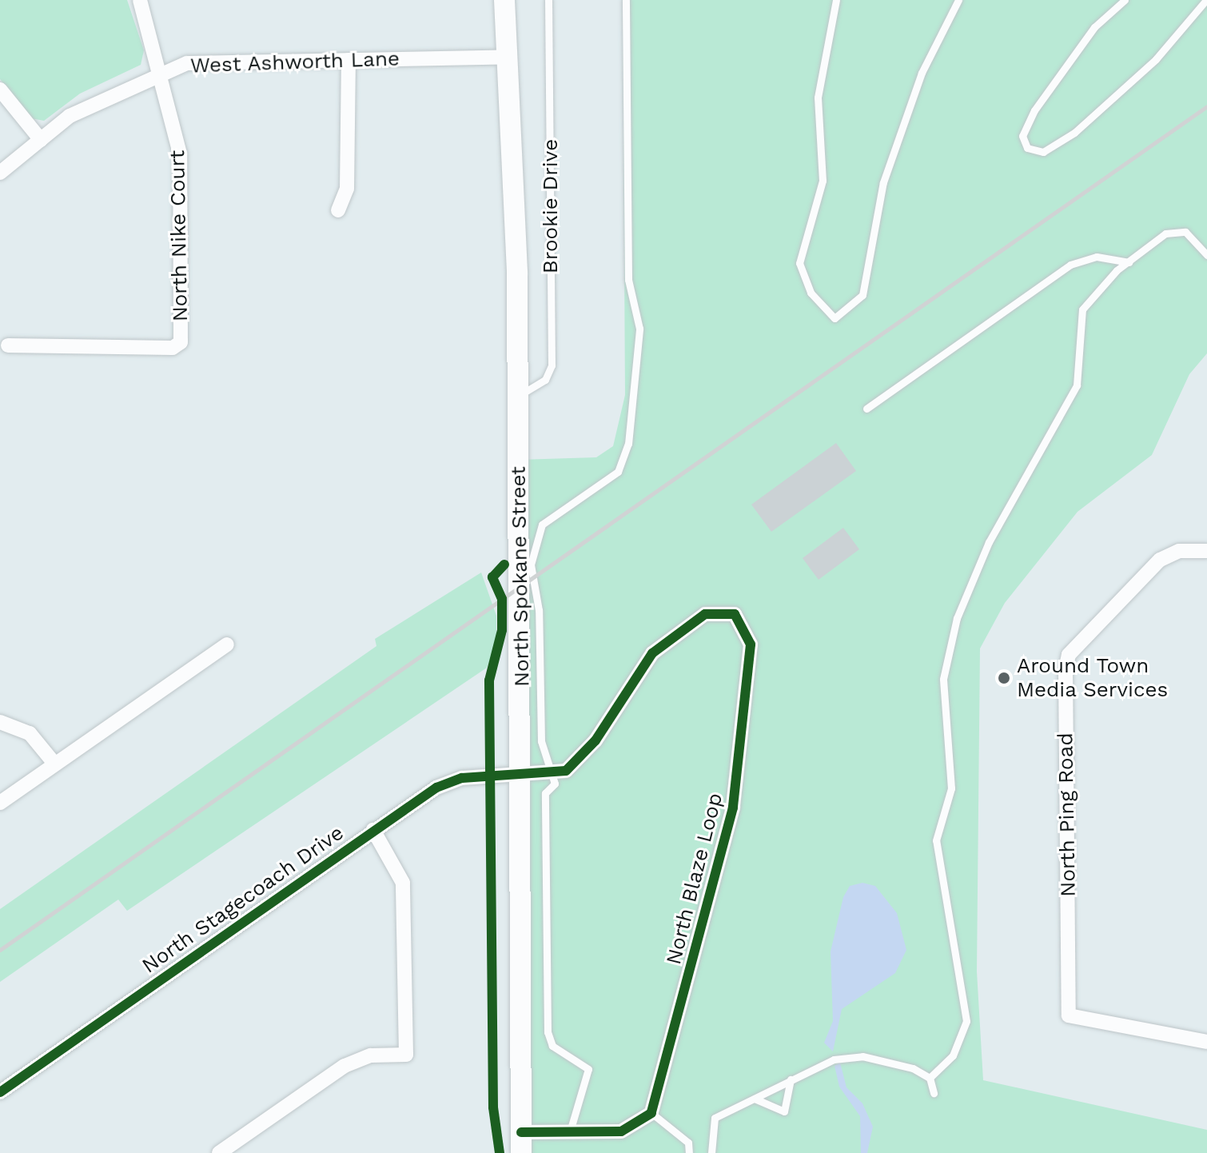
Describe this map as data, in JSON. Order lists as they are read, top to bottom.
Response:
{
  "streets": {
    "street": [
      "West Ashworth Lane",
      "North Nike Court",
      "North Spokane Street",
      "North Ping Road",
      "North Blaze Loop",
      "North Stagecoach Drive"
    ],
    "lane": ["Brookie Drive"]
  },
  "crossings": [
    ["West Ashworth Lane", "North Nike Court"],
    ["West Ashworth Lane", "North Spokane Street"],
    ["Brookie Drive", "North Spokane Street"],
    ["North Spokane Street", "North Stagecoach Drive"]
  ],
  "places": ["Around Town Media Services"]
}
